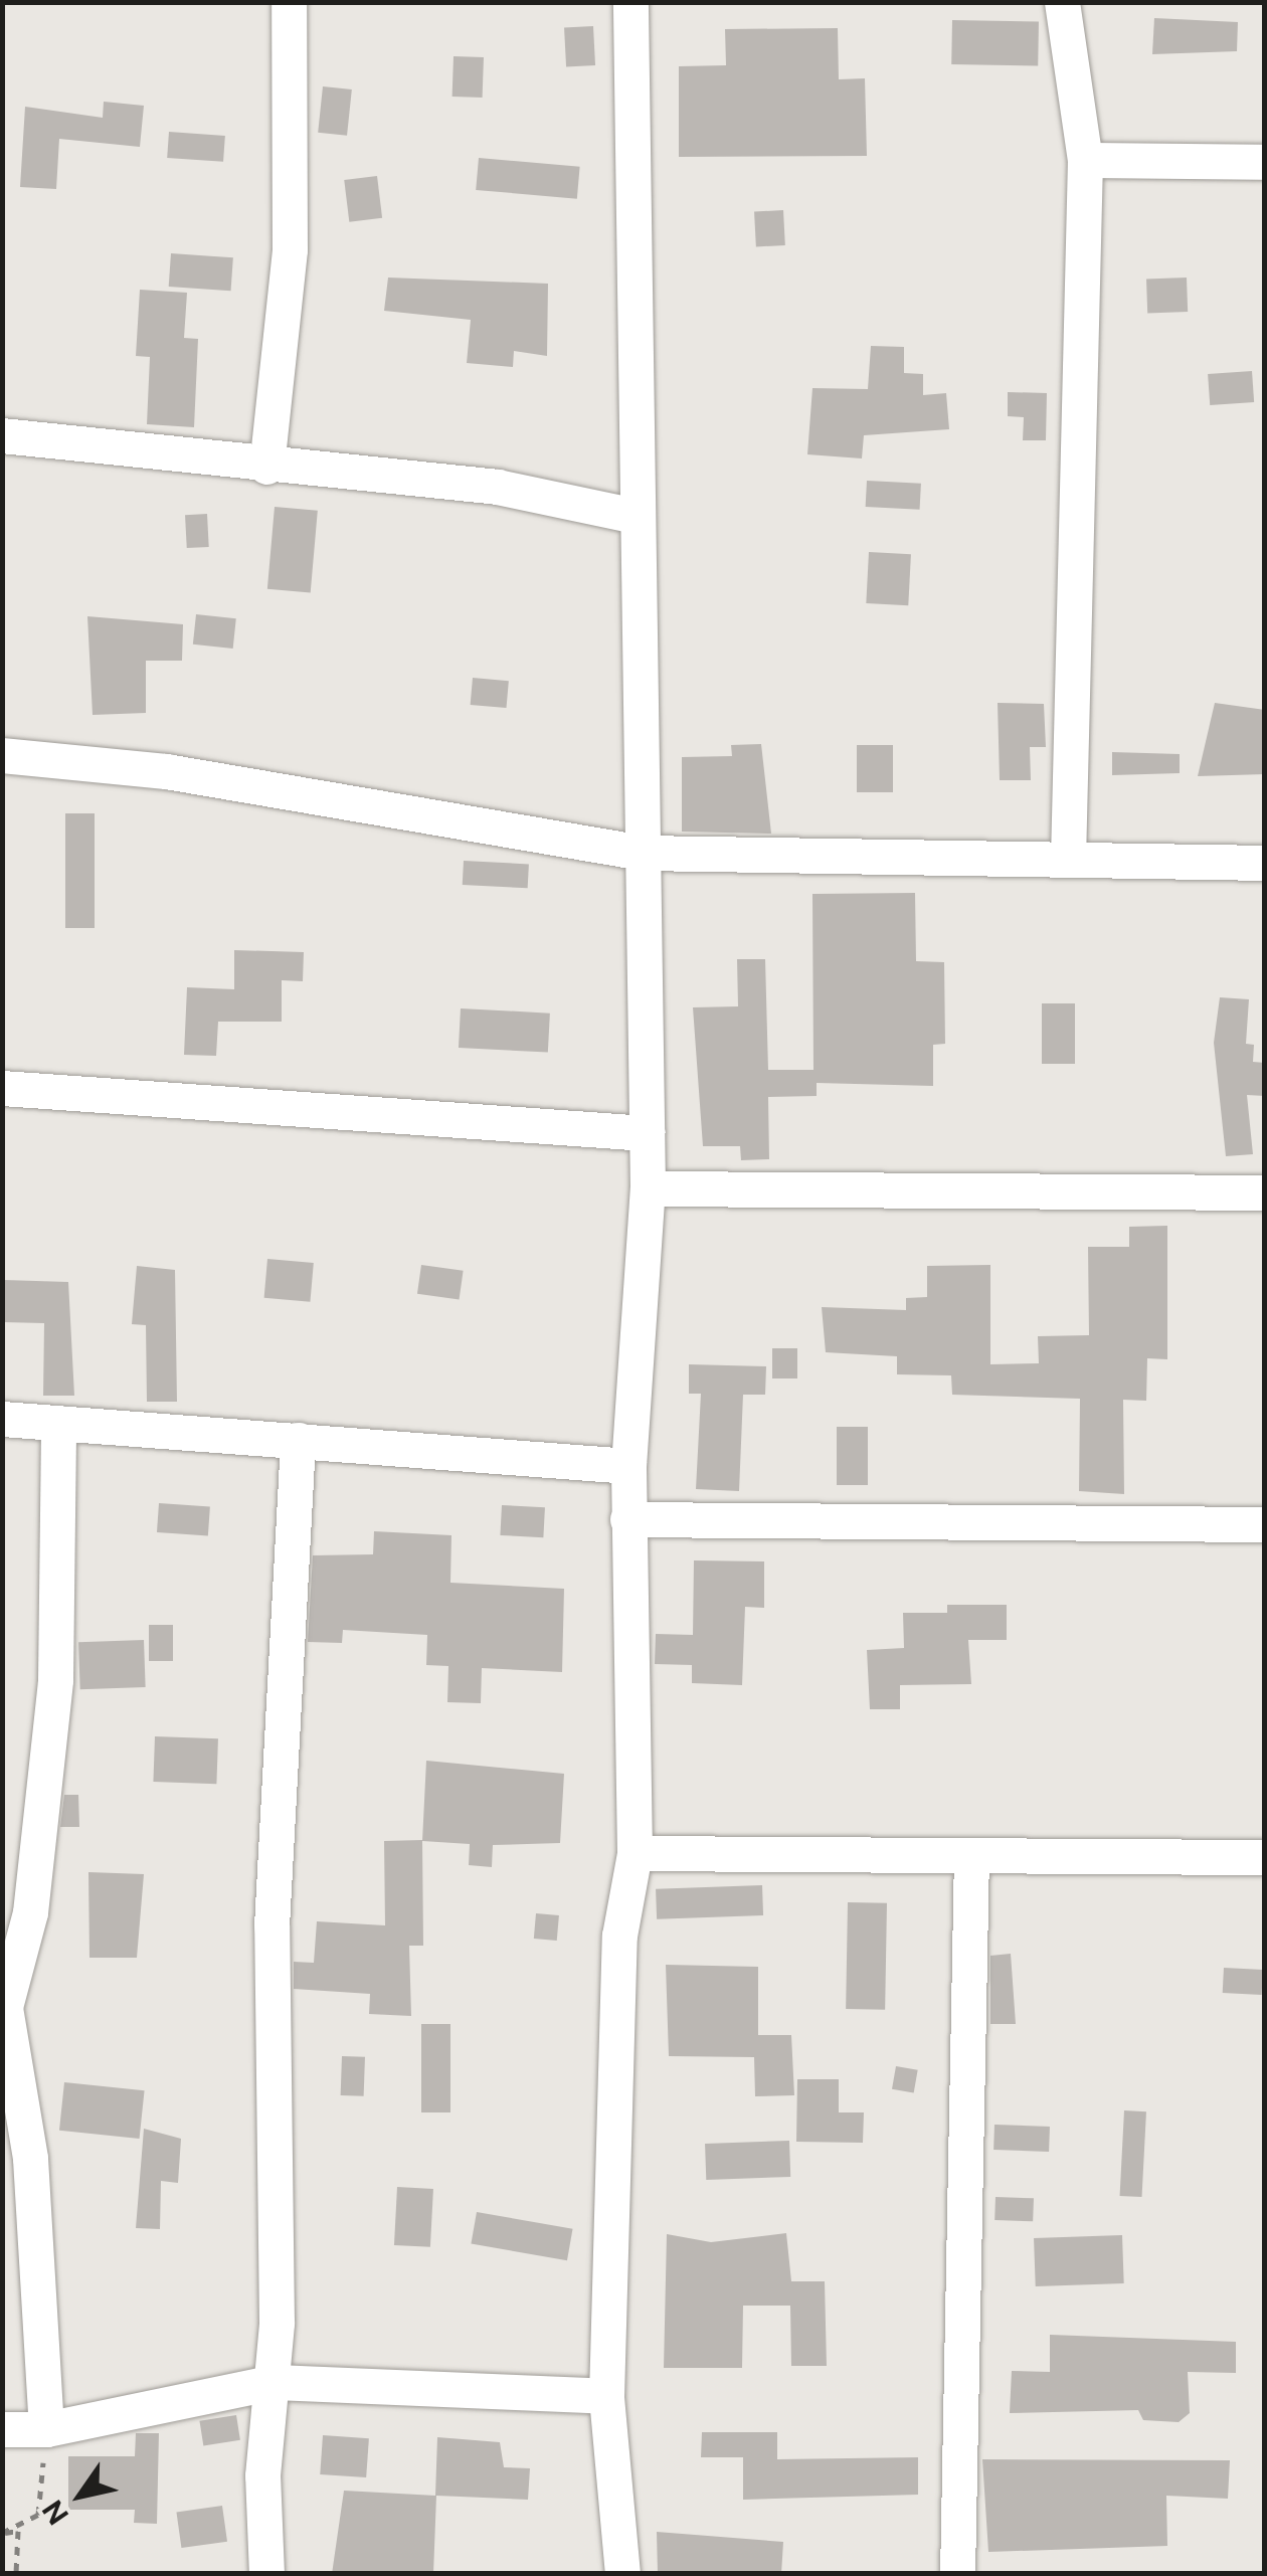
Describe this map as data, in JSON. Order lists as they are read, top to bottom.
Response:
{
  "north": "bottom left"
}
